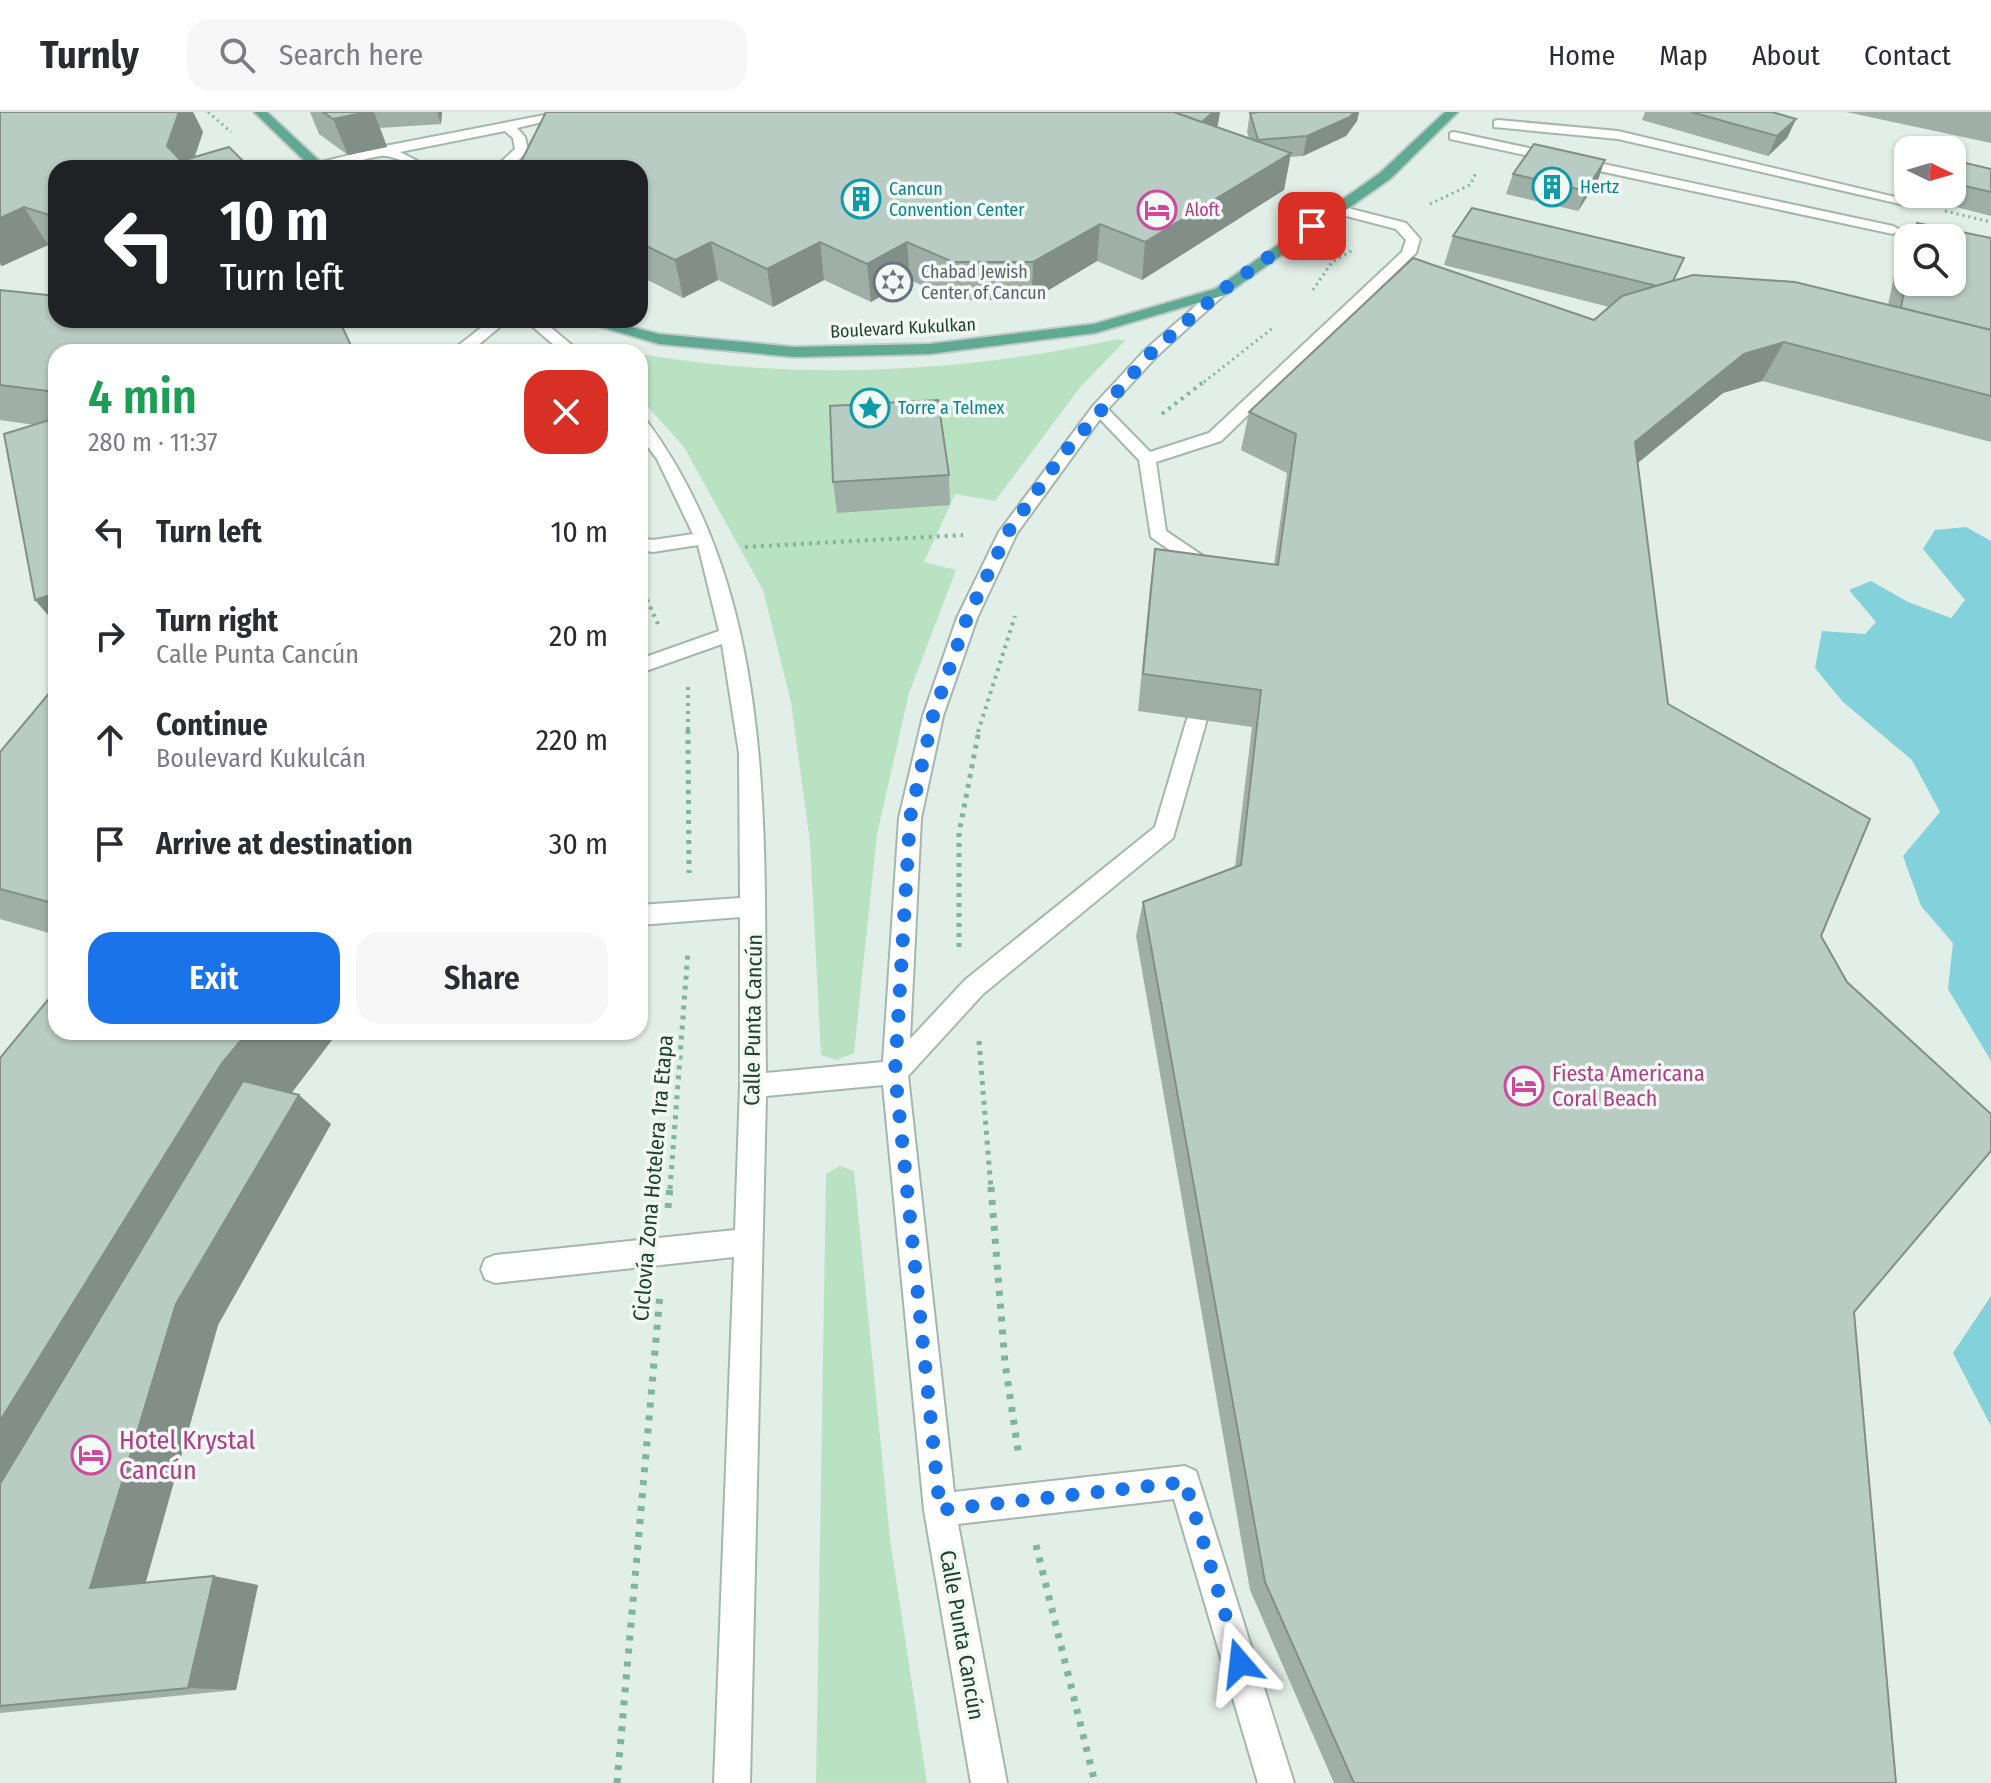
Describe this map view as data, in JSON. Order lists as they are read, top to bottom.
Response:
{
  "streets": {
    "main road": ["Boulevard Kukulkan"],
    "street": ["Calle Punta Cancún"],
    "path": ["Ciclovía Zona Hotelera 1ra Etapa"]
  },
  "crossings": [
    ["Boulevard Kukulkan", "Calle Punta Cancún"]
  ],
  "places": {
    "building": ["Hertz", "Cancun Convention Center"],
    "hotel": ["Aloft", "Fiesta Americana Coral Beach", "Hotel Krystal Cancún"],
    "synagogue": ["Chabad Jewish Center of Cancun"],
    "place": ["Torre a Telmex"]
  },
  "north": "right",
  "page": {
    "header": "Turnly",
    "search": "Search here",
    "nav": [
      "Home",
      "Map",
      "About",
      "Contact"
    ],
    "turn": ["10 m", "Turn left"],
    "heading": ["4 min", "280 m · 11:37"],
    "list": [
      {
        "name": "Turn left",
        "value": "10 m"
      },
      {
        "name": "Turn right",
        "note": "Calle Punta Cancún",
        "value": "20 m"
      },
      {
        "name": "Continue",
        "note": "Boulevard Kukulcán",
        "value": "220 m"
      },
      {
        "name": "Arrive at destination",
        "value": "30 m"
      }
    ],
    "buttons": ["Exit", "Share"]
  }
}
